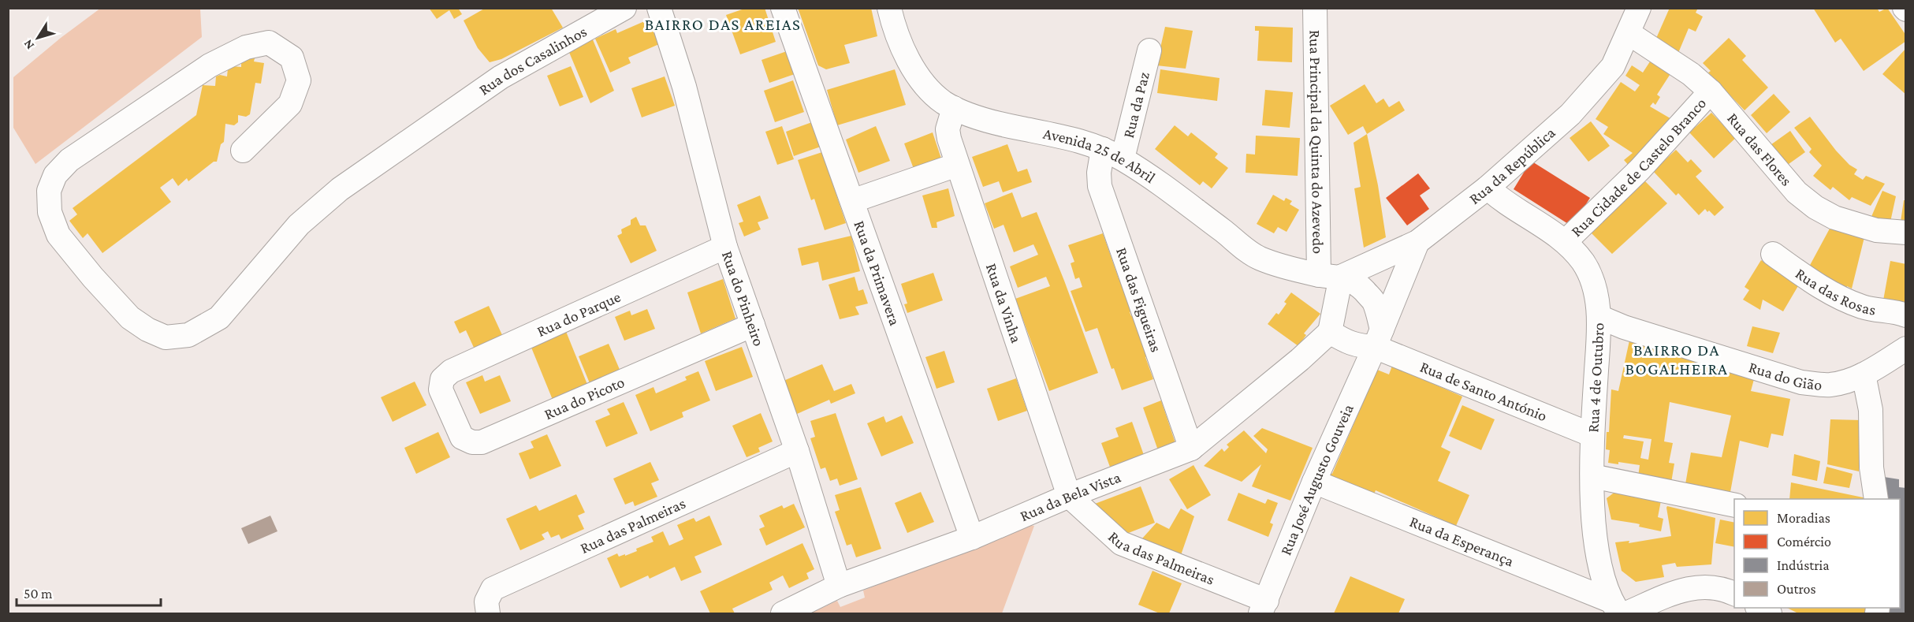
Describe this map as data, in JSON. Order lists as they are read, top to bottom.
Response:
{
  "streets": {
    "street": [
      "Rua dos Casalinhos",
      "Rua da Paz",
      "Rua Principal da Quinta do Azevedo",
      "Rua das Flores",
      "Avenida 25 de Abril",
      "Rua da República",
      "Rua Cidade de Castelo Branco",
      "Rua da Primavera",
      "Rua das Rosas",
      "Rua do Pinheiro",
      "Rua das Figueiras",
      "Rua da Vinha",
      "Rua do Parque",
      "Rua do Gião",
      "Rua 4 de Outubro",
      "Rua de Santo António",
      "Rua do Picoto",
      "Rua José Augusto Gouveia",
      "Rua da Bela Vista",
      "Rua das Palmeiras",
      "Rua da Esperança"
    ]
  },
  "crossings": [
    ["Rua da Paz", "Avenida 25 de Abril"],
    ["Rua da Paz", "Rua das Figueiras"],
    ["Rua Principal da Quinta do Azevedo", "Avenida 25 de Abril"],
    ["Rua Principal da Quinta do Azevedo", "Rua da República"],
    ["Rua Principal da Quinta do Azevedo", "Rua de Santo António"],
    ["Rua Principal da Quinta do Azevedo", "Rua da Bela Vista"],
    ["Rua das Flores", "Rua da República"],
    ["Rua das Flores", "Rua Cidade de Castelo Branco"],
    ["Avenida 25 de Abril", "Rua da República"],
    ["Avenida 25 de Abril", "Rua das Figueiras"],
    ["Avenida 25 de Abril", "Rua da Vinha"],
    ["Avenida 25 de Abril", "Rua de Santo António"],
    ["Avenida 25 de Abril", "Rua José Augusto Gouveia"],
    ["Rua da República", "Rua 4 de Outubro"],
    ["Rua da República", "Rua José Augusto Gouveia"],
    ["Rua Cidade de Castelo Branco", "Rua 4 de Outubro"],
    ["Rua da Primavera", "Rua da Bela Vista"],
    ["Rua do Pinheiro", "Rua do Parque"],
    ["Rua do Pinheiro", "Rua do Picoto"],
    ["Rua do Pinheiro", "Rua da Bela Vista"],
    ["Rua do Pinheiro", "Rua das Palmeiras"],
    ["Rua das Figueiras", "Rua da Bela Vista"],
    ["Rua da Vinha", "Rua da Bela Vista"],
    ["Rua da Vinha", "Rua das Palmeiras"],
    ["Rua do Parque", "Rua do Picoto"],
    ["Rua do Gião", "Rua 4 de Outubro"],
    ["Rua 4 de Outubro", "Rua de Santo António"],
    ["Rua 4 de Outubro", "Rua da Esperança"],
    ["Rua de Santo António", "Rua José Augusto Gouveia"],
    ["Rua de Santo António", "Rua da Bela Vista"],
    ["Rua José Augusto Gouveia", "Rua das Palmeiras"],
    ["Rua José Augusto Gouveia", "Rua da Esperança"],
    ["Rua da Bela Vista", "Rua das Palmeiras"]
  ],
  "districts": ["BAIRRO DAS AREIAS", "BAIRRO DA BOGALHEIRA"],
  "legend": [
    "Moradias",
    "Comércio",
    "Indústria",
    "Outros"
  ],
  "scale_bar": "50 m",
  "north": "bottom left"
}
